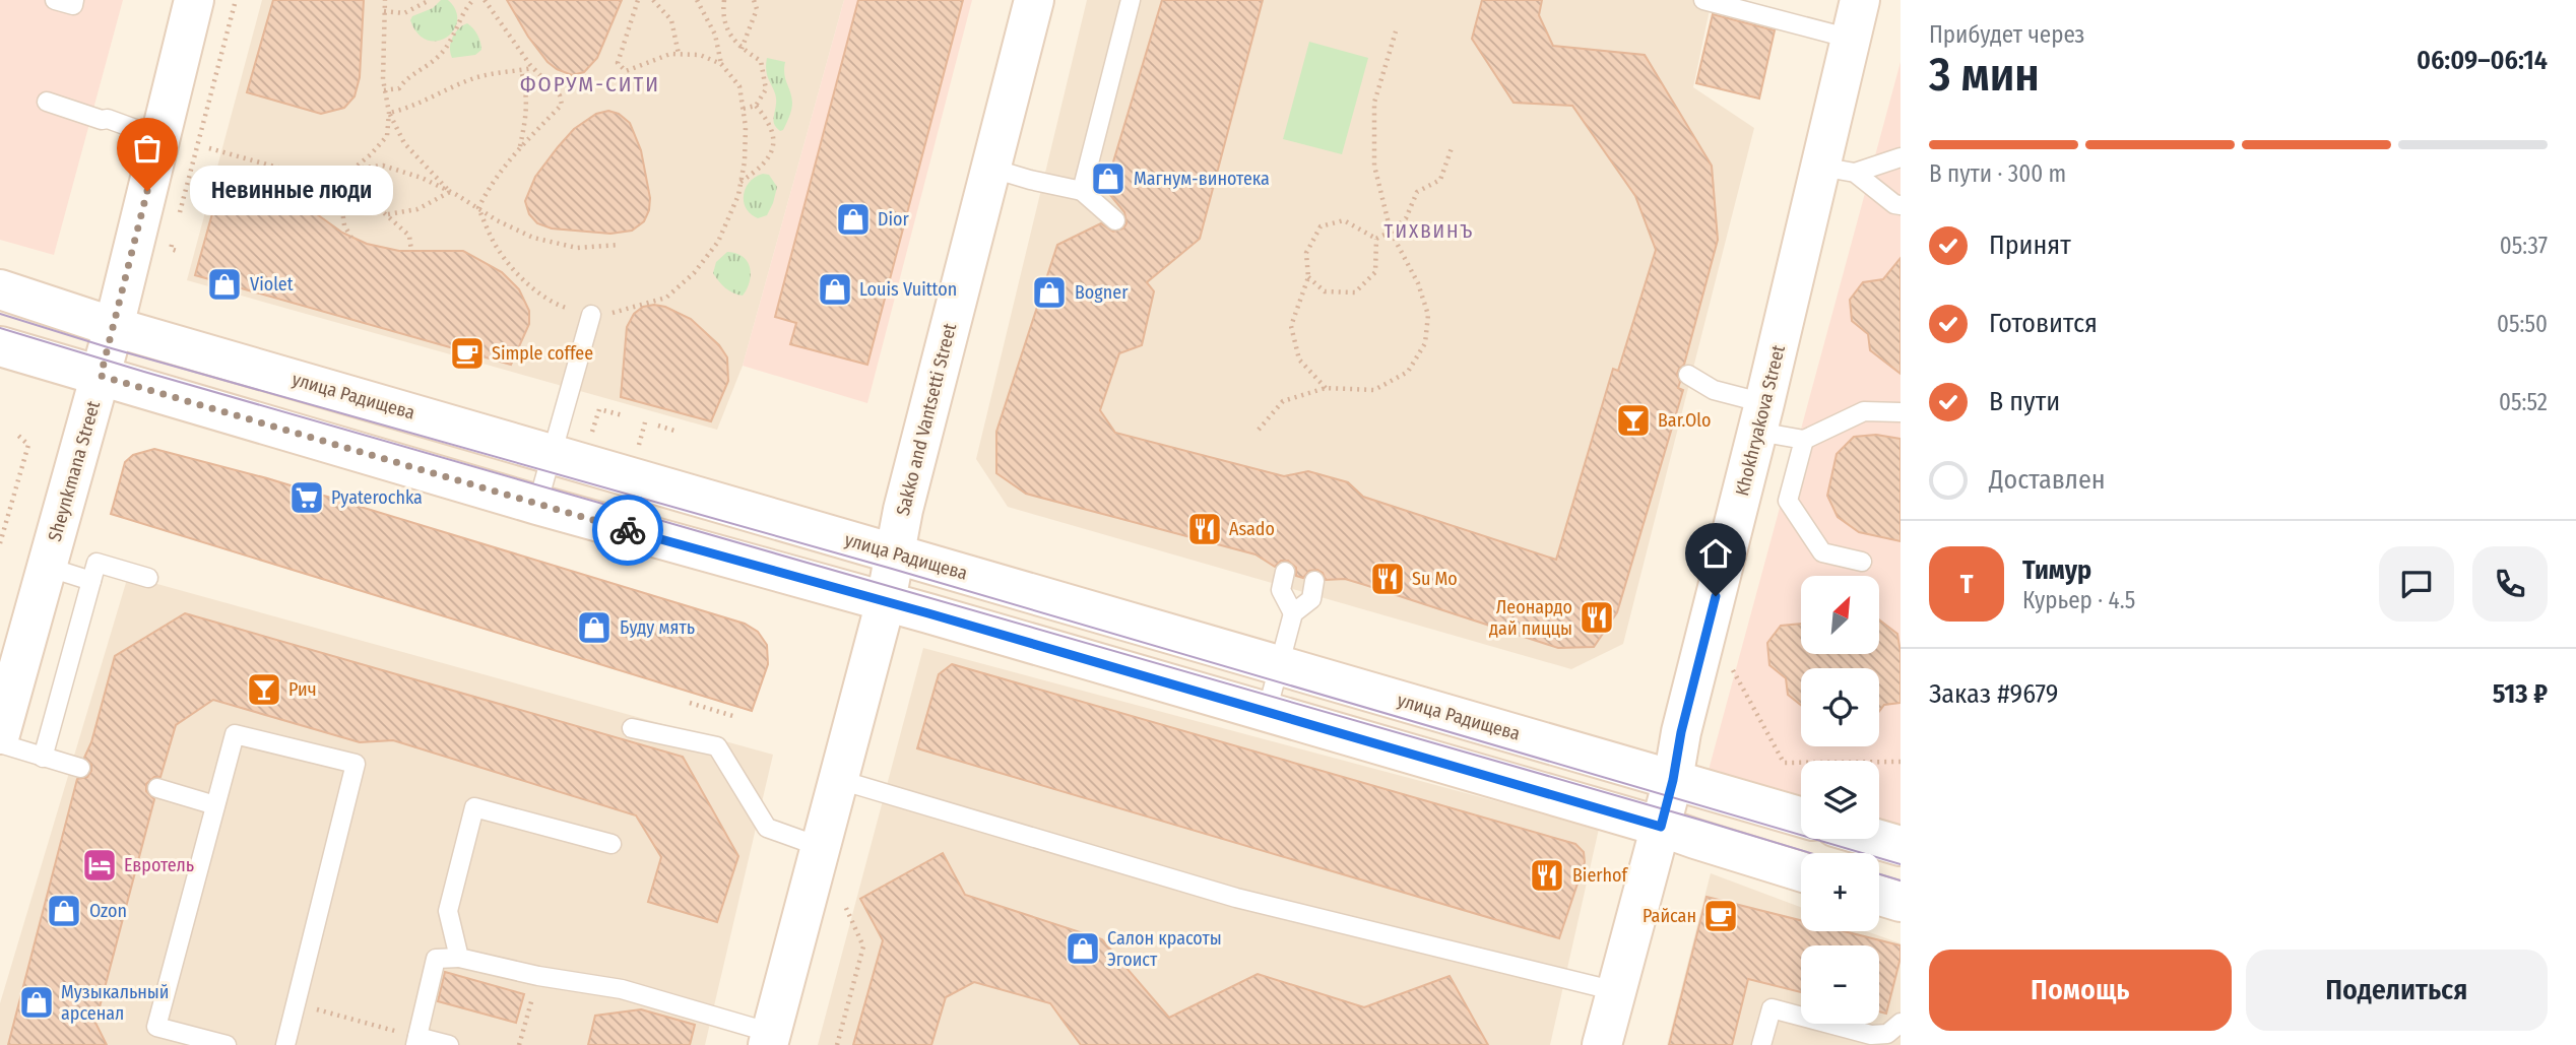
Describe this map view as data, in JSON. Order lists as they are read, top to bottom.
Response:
{
  "streets": {
    "street": [
      "улица Радищева",
      "Sakko and Vantsetti Street",
      "Khokhryakova Street",
      "Sheynkmana Street"
    ]
  },
  "crossings": [
    ["улица Радищева", "Sakko and Vantsetti Street"],
    ["улица Радищева", "Khokhryakova Street"],
    ["улица Радищева", "Sheynkmana Street"]
  ],
  "districts": ["ФОРУМ-СИТИ", "ТИХВИНЪ"],
  "places": {
    "shop": [
      "Магнум-винотека",
      "Dior",
      "Violet",
      "Louis Vuitton",
      "Bogner",
      "Буду мять",
      "Ozon",
      "Салон красоты Эгоист",
      "Музыкальный арсенал"
    ],
    "other": ["Невинные люди"],
    "cafe": ["Simple coffee", "Райсан"],
    "bar": ["Bar.Olo", "Рич"],
    "supermarket": ["Pyaterochka"],
    "restaurant": [
      "Asado",
      "Su Mo",
      "Леонардо дай пиццы",
      "Bierhof"
    ],
    "hotel": ["Евротель"]
  },
  "north": "top right",
  "page": {
    "heading": ["3 мин", "Прибудет через", "06:09–06:14"],
    "panel": [
      "Тимур",
      "Курьер · 4.5",
      "Заказ #9679",
      "513 ₽"
    ],
    "bar": "В пути · 300 m",
    "bubble": "Невинные люди",
    "list": [
      ["Принят", "05:37"],
      ["Готовится", "05:50"],
      ["В пути", "05:52"],
      "Доставлен"
    ],
    "round": "Т",
    "map_buttons": ["+", "−"],
    "buttons": ["Помощь", "Поделиться"]
  }
}
